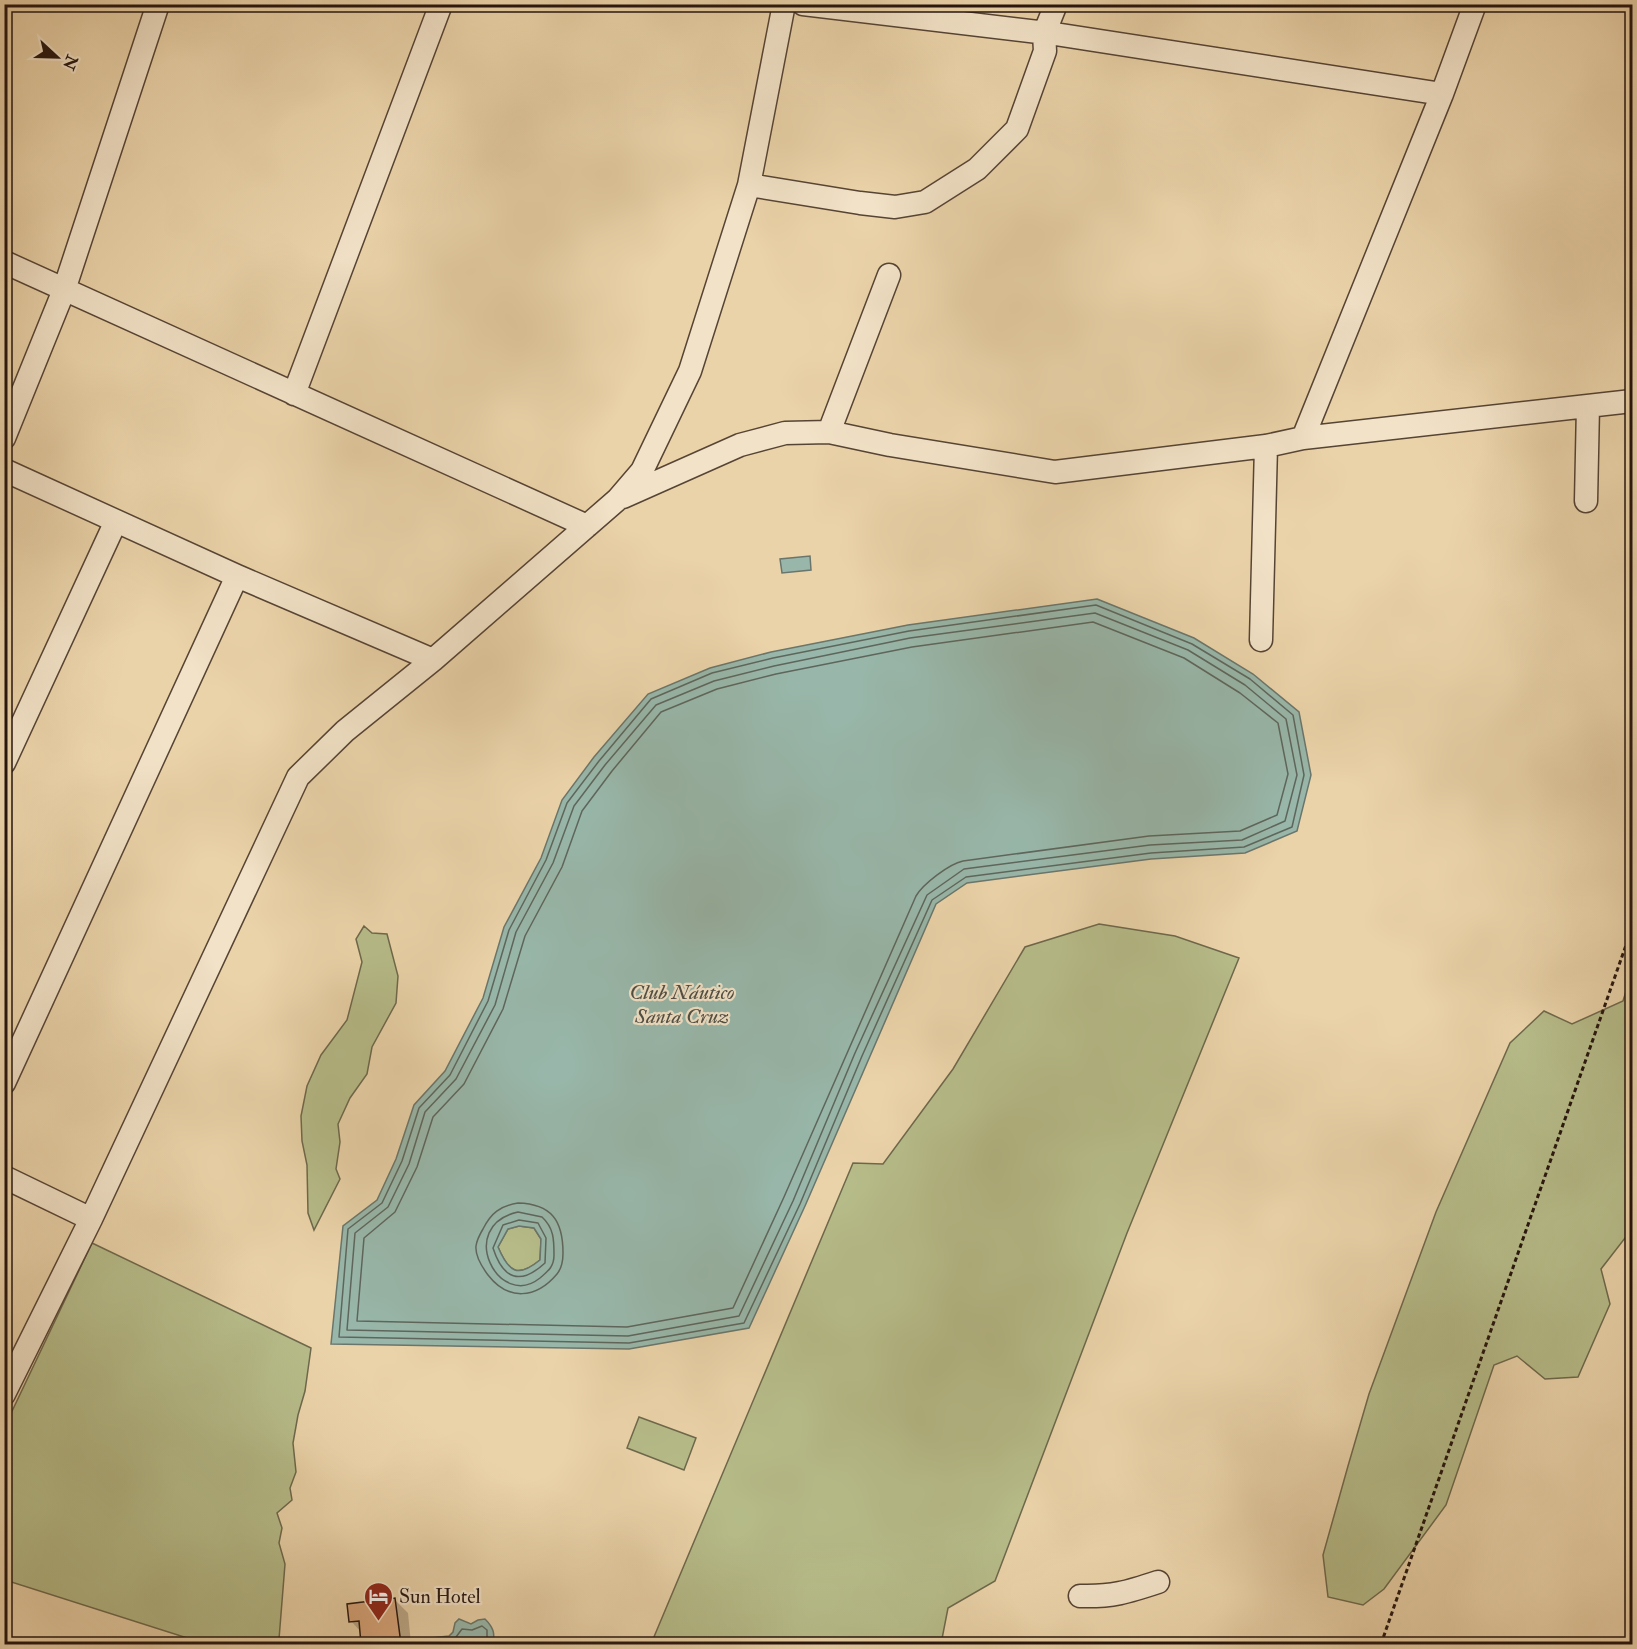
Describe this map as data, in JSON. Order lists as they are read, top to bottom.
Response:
{
  "water": ["Club Náutico Santa Cruz"],
  "places": {
    "hotel": ["Sun Hotel"]
  },
  "north": "right"
}
